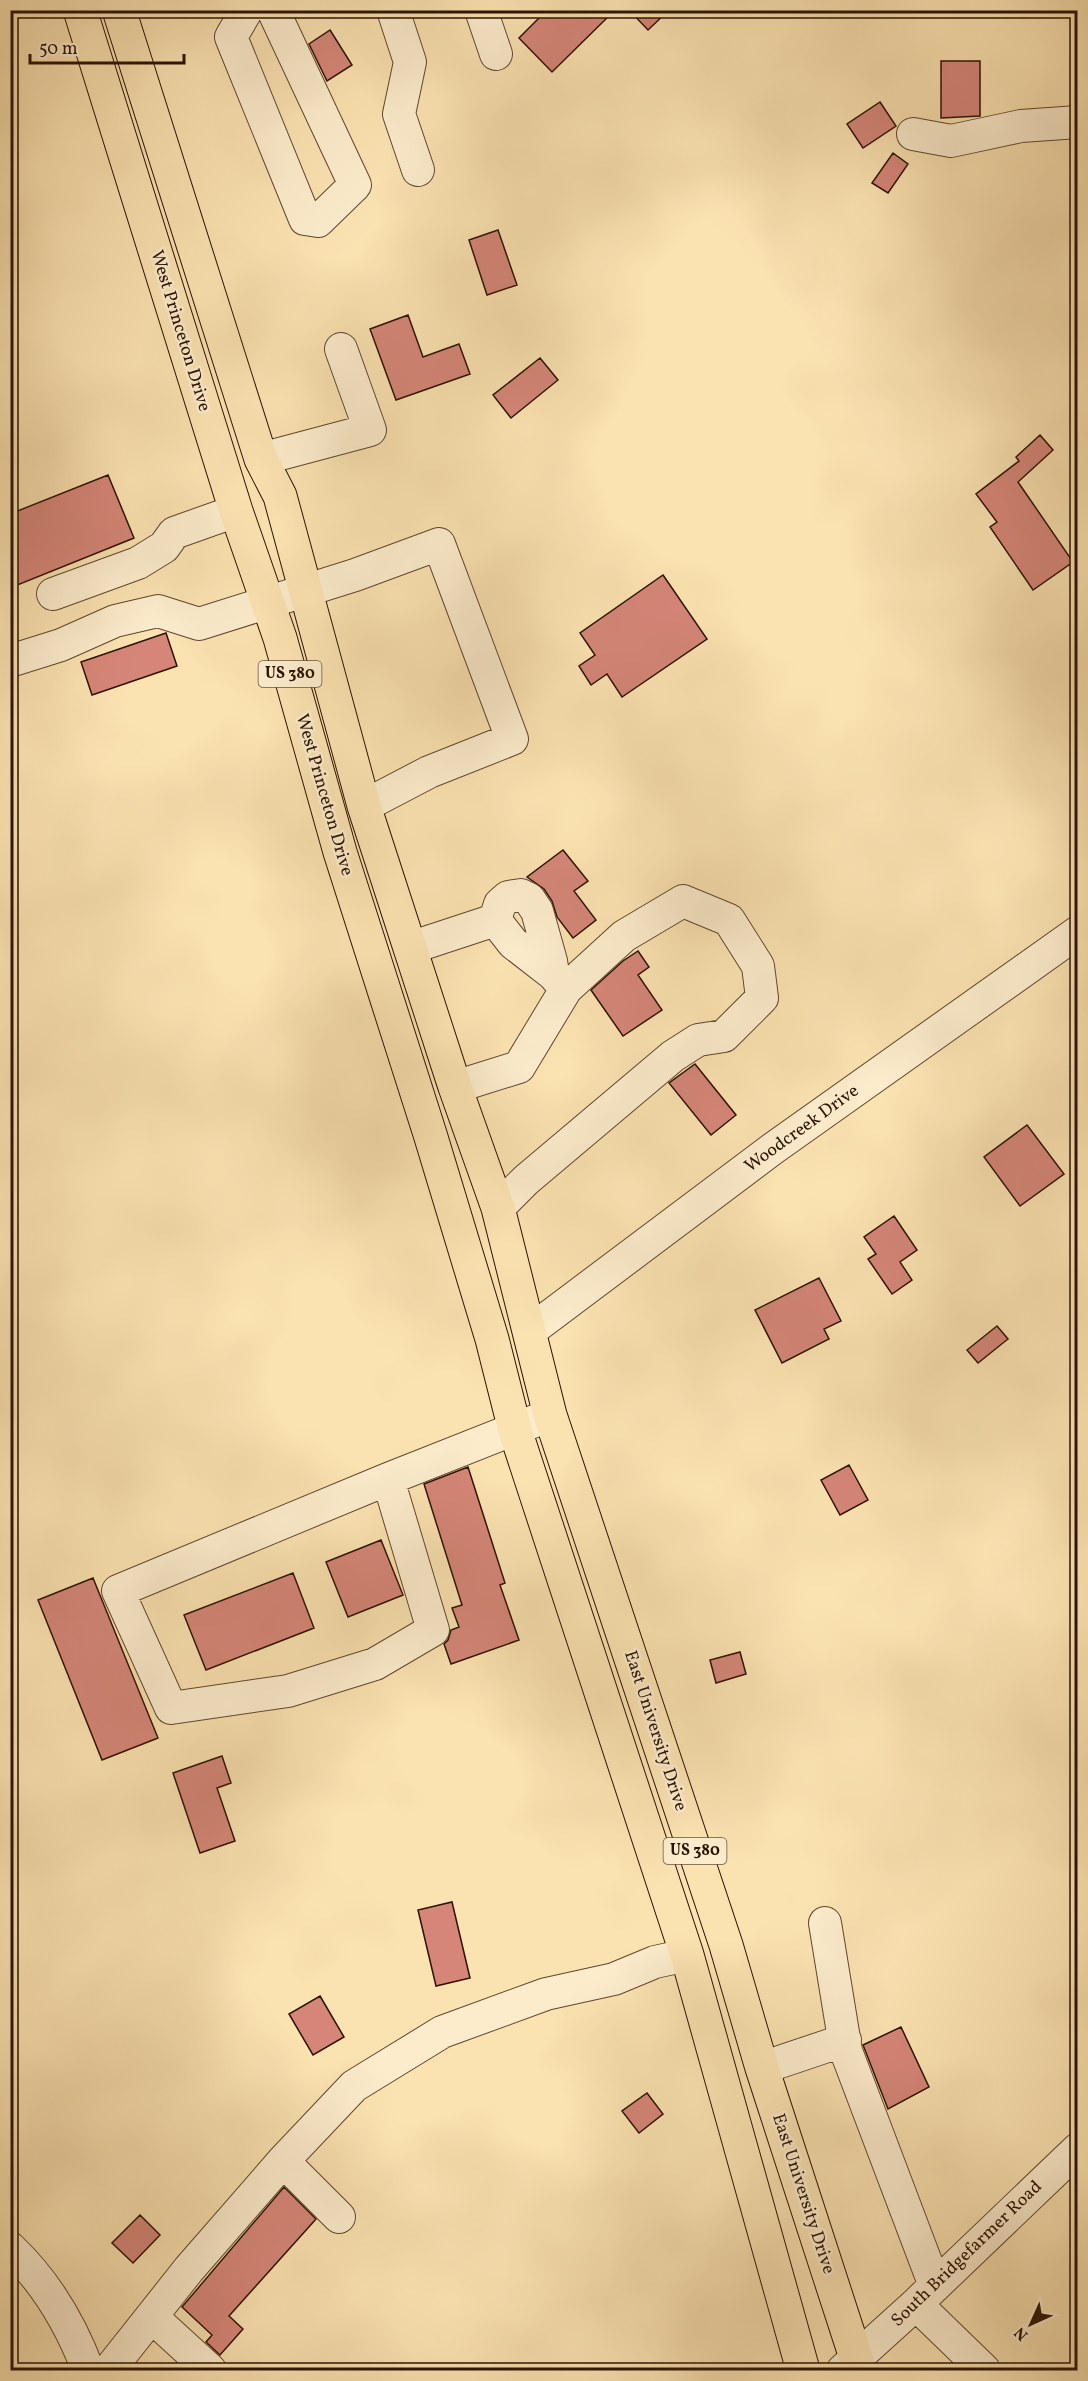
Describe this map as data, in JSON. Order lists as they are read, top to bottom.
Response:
{
  "streets": {
    "highway": ["West Princeton Drive", "US 380", "East University Drive"],
    "street": ["Woodcreek Drive", "South Bridgefarmer Road"]
  },
  "crossings": [
    ["West Princeton Drive", "US 380"],
    ["West Princeton Drive", "Woodcreek Drive"],
    ["West Princeton Drive", "East University Drive"],
    ["Woodcreek Drive", "East University Drive"],
    ["East University Drive", "South Bridgefarmer Road"]
  ],
  "scale_bar": "50 m",
  "north": "bottom left"
}
